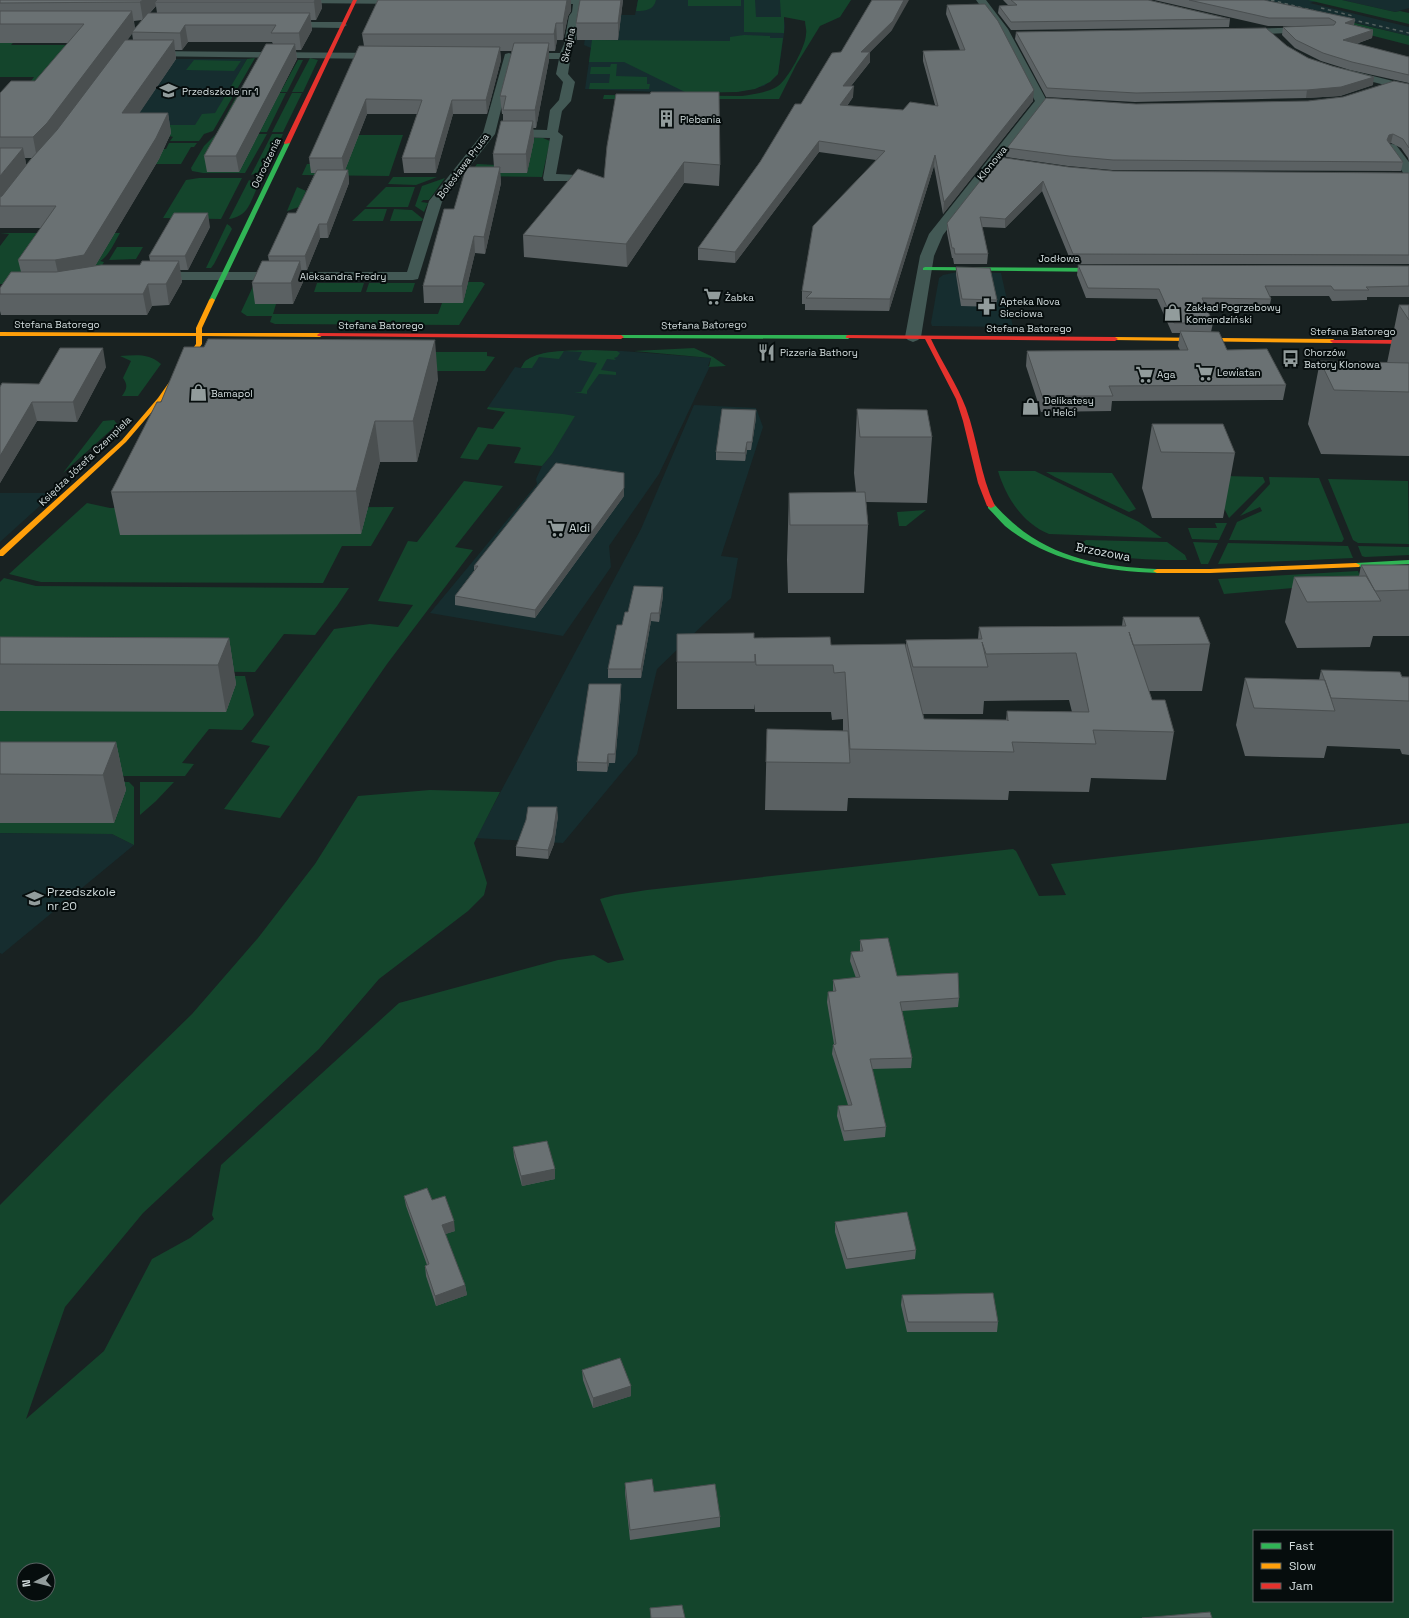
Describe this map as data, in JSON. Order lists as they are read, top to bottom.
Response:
{
  "streets": {
    "street": [
      "Skrajna",
      "Odrodzenia",
      "Klonowa",
      "Bolesława Prusa",
      "Jodłowa",
      "Aleksandra Fredry",
      "Stefana Batorego",
      "Księdza Józefa Czempiela",
      "Brzozowa"
    ]
  },
  "crossings": [
    ["Skrajna", "Bolesława Prusa"],
    ["Odrodzenia", "Aleksandra Fredry"],
    ["Odrodzenia", "Stefana Batorego"],
    ["Odrodzenia", "Księdza Józefa Czempiela"],
    ["Klonowa", "Jodłowa"],
    ["Klonowa", "Stefana Batorego"],
    ["Bolesława Prusa", "Aleksandra Fredry"],
    ["Stefana Batorego", "Księdza Józefa Czempiela"],
    ["Stefana Batorego", "Brzozowa"]
  ],
  "places": {
    "school or university": ["Przedszkole nr 1", "Przedszkole nr 20"],
    "building": ["Plebania"],
    "supermarket": [
      "Żabka",
      "Lewiatan",
      "Aga",
      "Aldi"
    ],
    "pharmacy": ["Apteka Nova Sieciowa"],
    "shop": ["Zakład Pogrzebowy Komendziński", "Bamapol", "Delikatesy u Helci"],
    "restaurant": ["Pizzeria Bathory"],
    "bus stop": ["Chorzów Batory Klonowa"]
  },
  "legend": ["Fast", "Slow", "Jam"],
  "north": "left"
}
